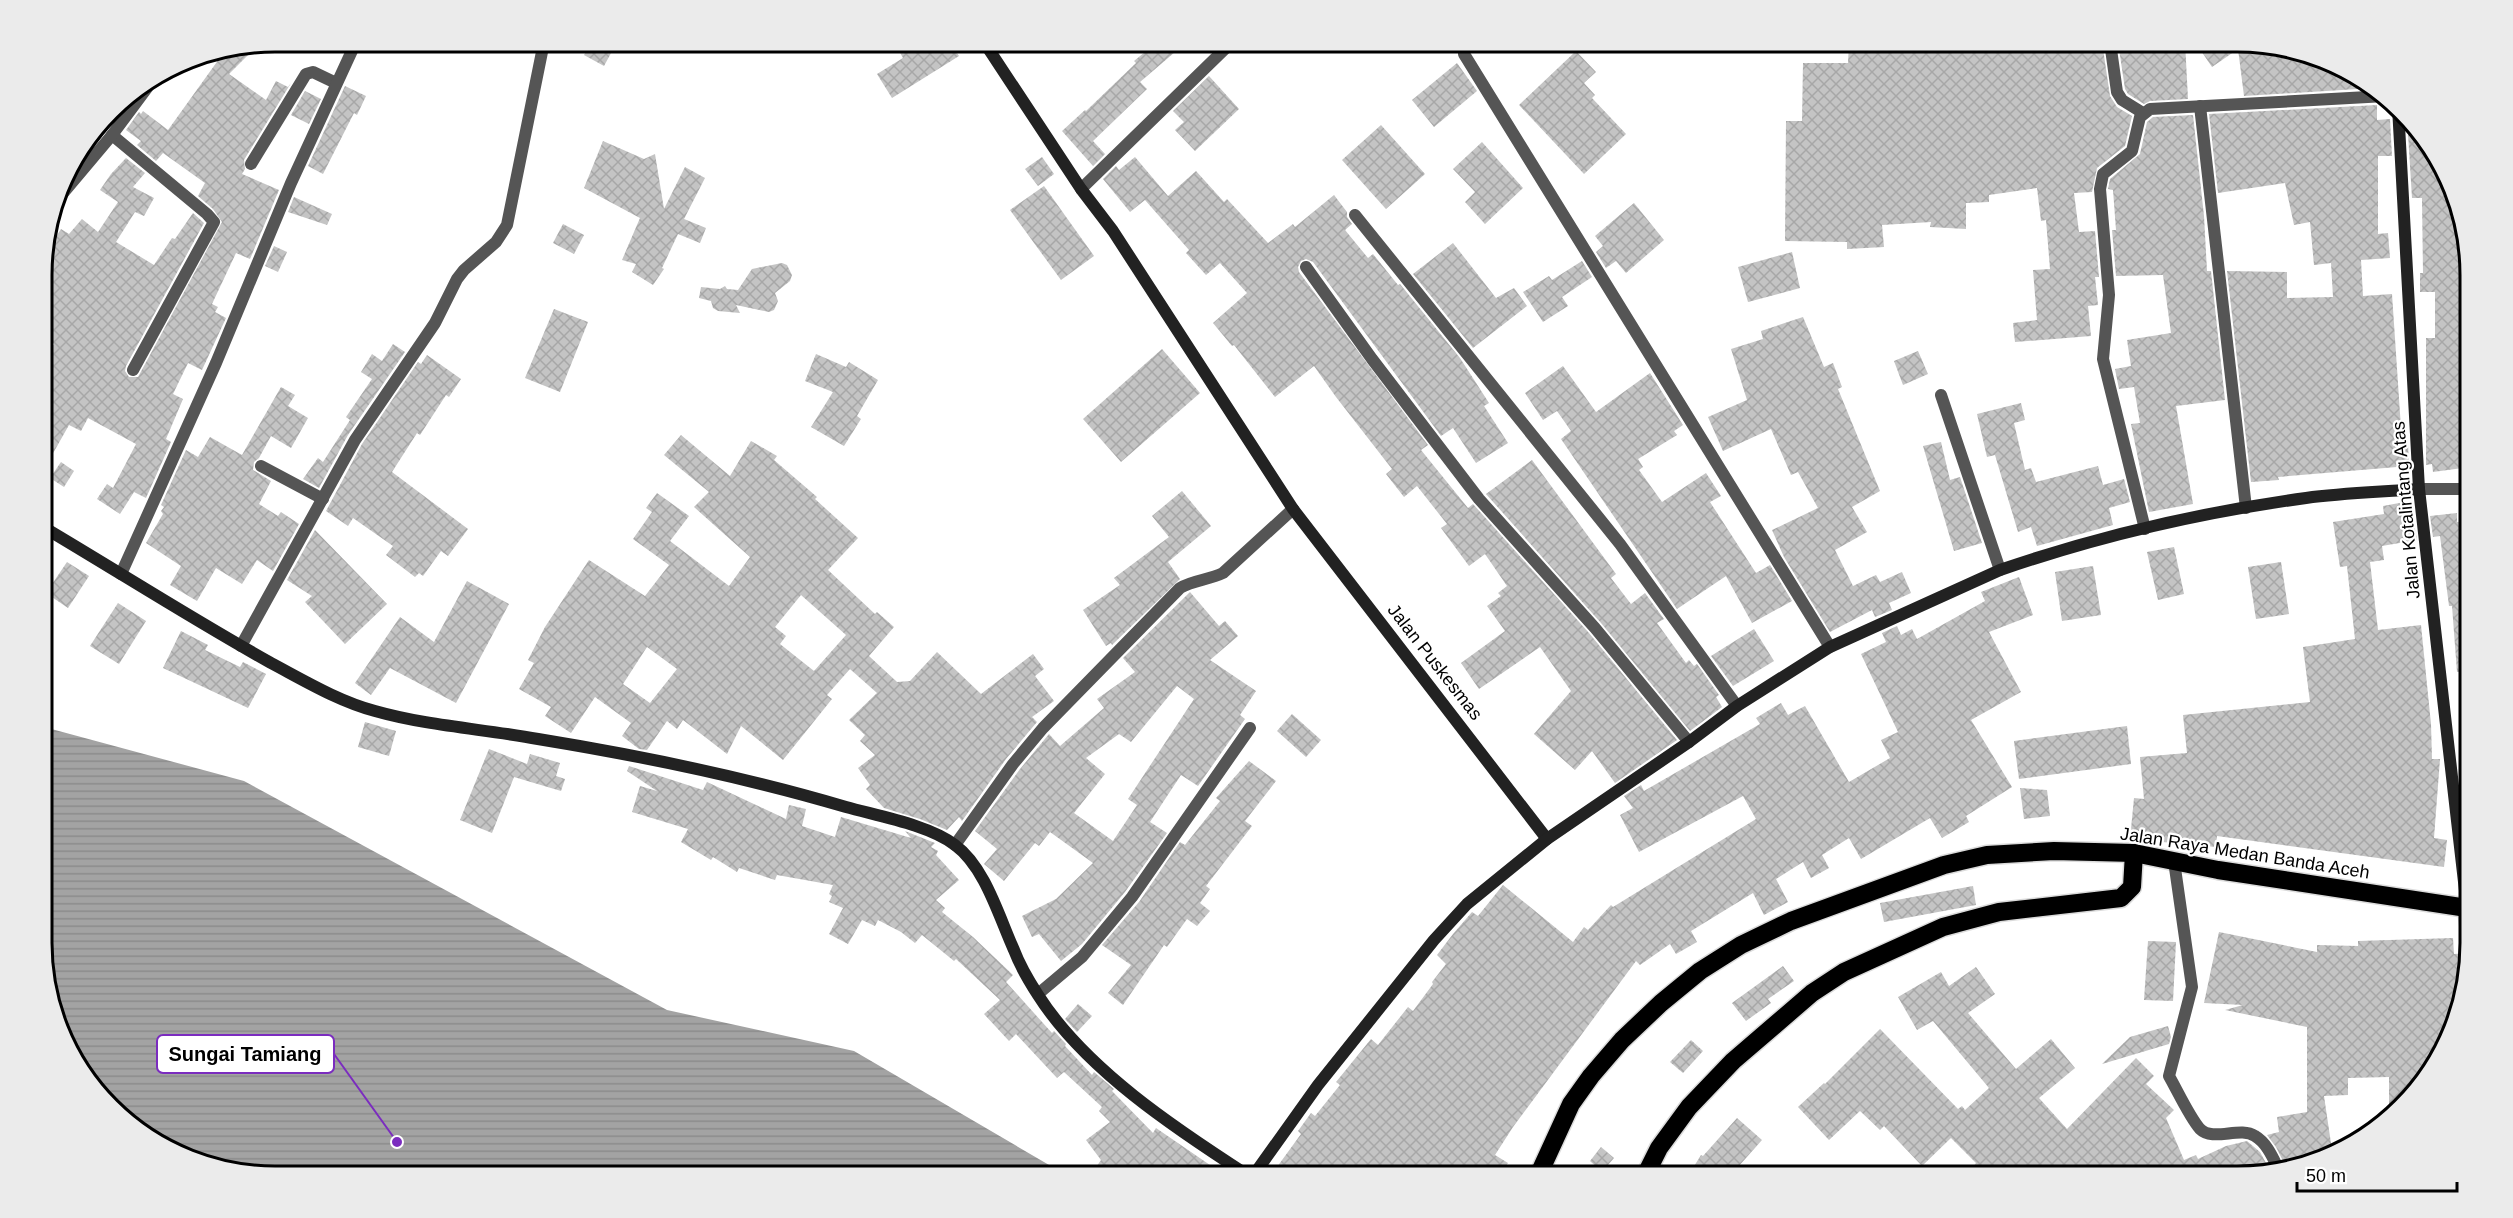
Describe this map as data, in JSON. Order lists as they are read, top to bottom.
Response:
{
  "streets": {
    "highway": ["Jalan Raya Medan Banda Aceh"],
    "street": ["Jalan Kotalintang Atas", "Jalan Puskesmas"]
  },
  "places": ["Sungai Tamiang"],
  "scale_bar": "50 m"
}
